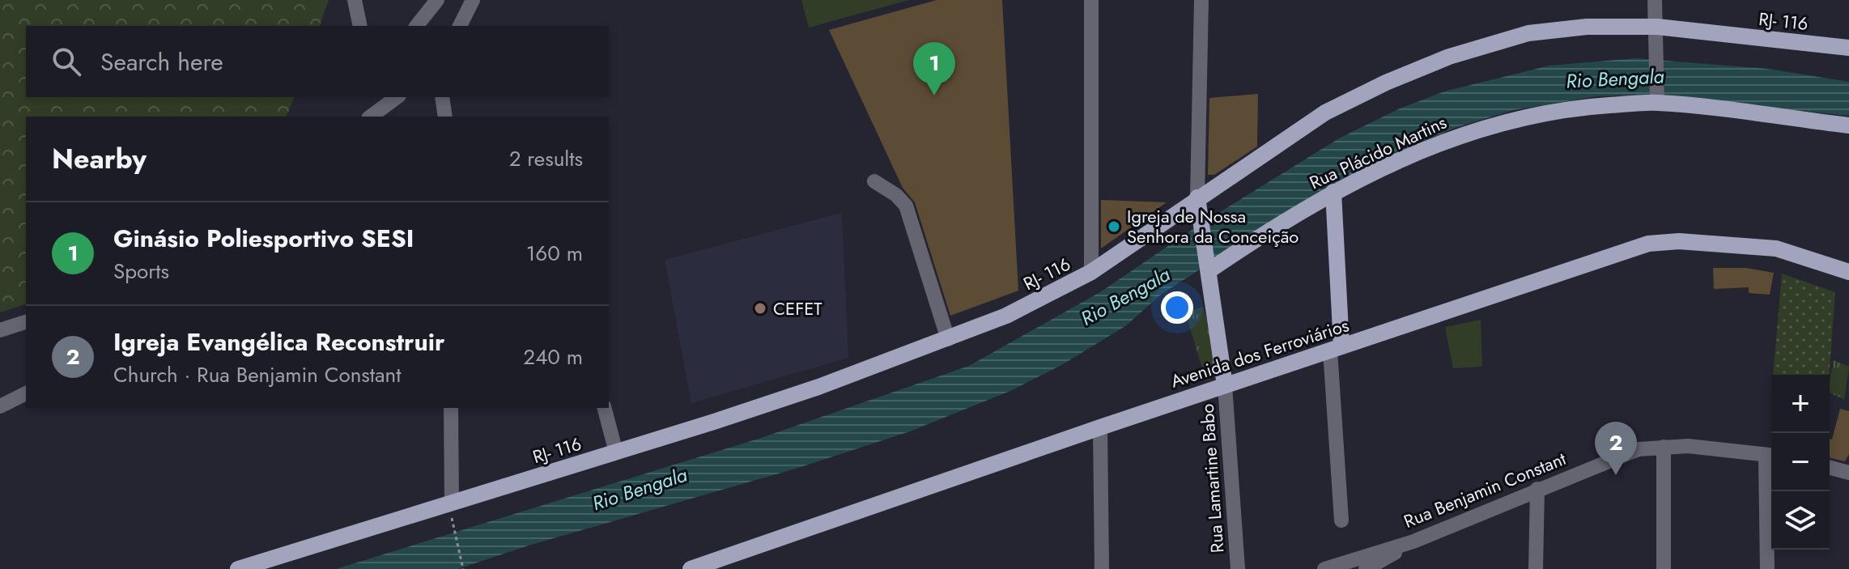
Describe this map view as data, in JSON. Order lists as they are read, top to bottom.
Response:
{
  "streets": {
    "main road": ["RJ- 116", "Rua Plácido Martins", "Avenida dos Ferroviários"],
    "street": ["Rua Lamartine Babo", "Rua Benjamin Constant"]
  },
  "crossings": [
    ["Avenida dos Ferroviários", "Rua Lamartine Babo"]
  ],
  "water": ["Rio Bengala"],
  "places": ["Igreja de Nossa Senhora da Conceição", "CEFET"],
  "page": {
    "search": "Search here",
    "pins": ["1", "2"],
    "heading": ["Nearby", "2 results"],
    "list": [
      {
        "mark": "1",
        "name": "Ginásio Poliesportivo SESI",
        "note": "Sports",
        "value": "160 m"
      },
      {
        "mark": "2",
        "name": "Igreja Evangélica Reconstruir",
        "note": "Church · Rua Benjamin Constant",
        "value": "240 m"
      }
    ],
    "map_buttons": ["+", "−"]
  }
}
